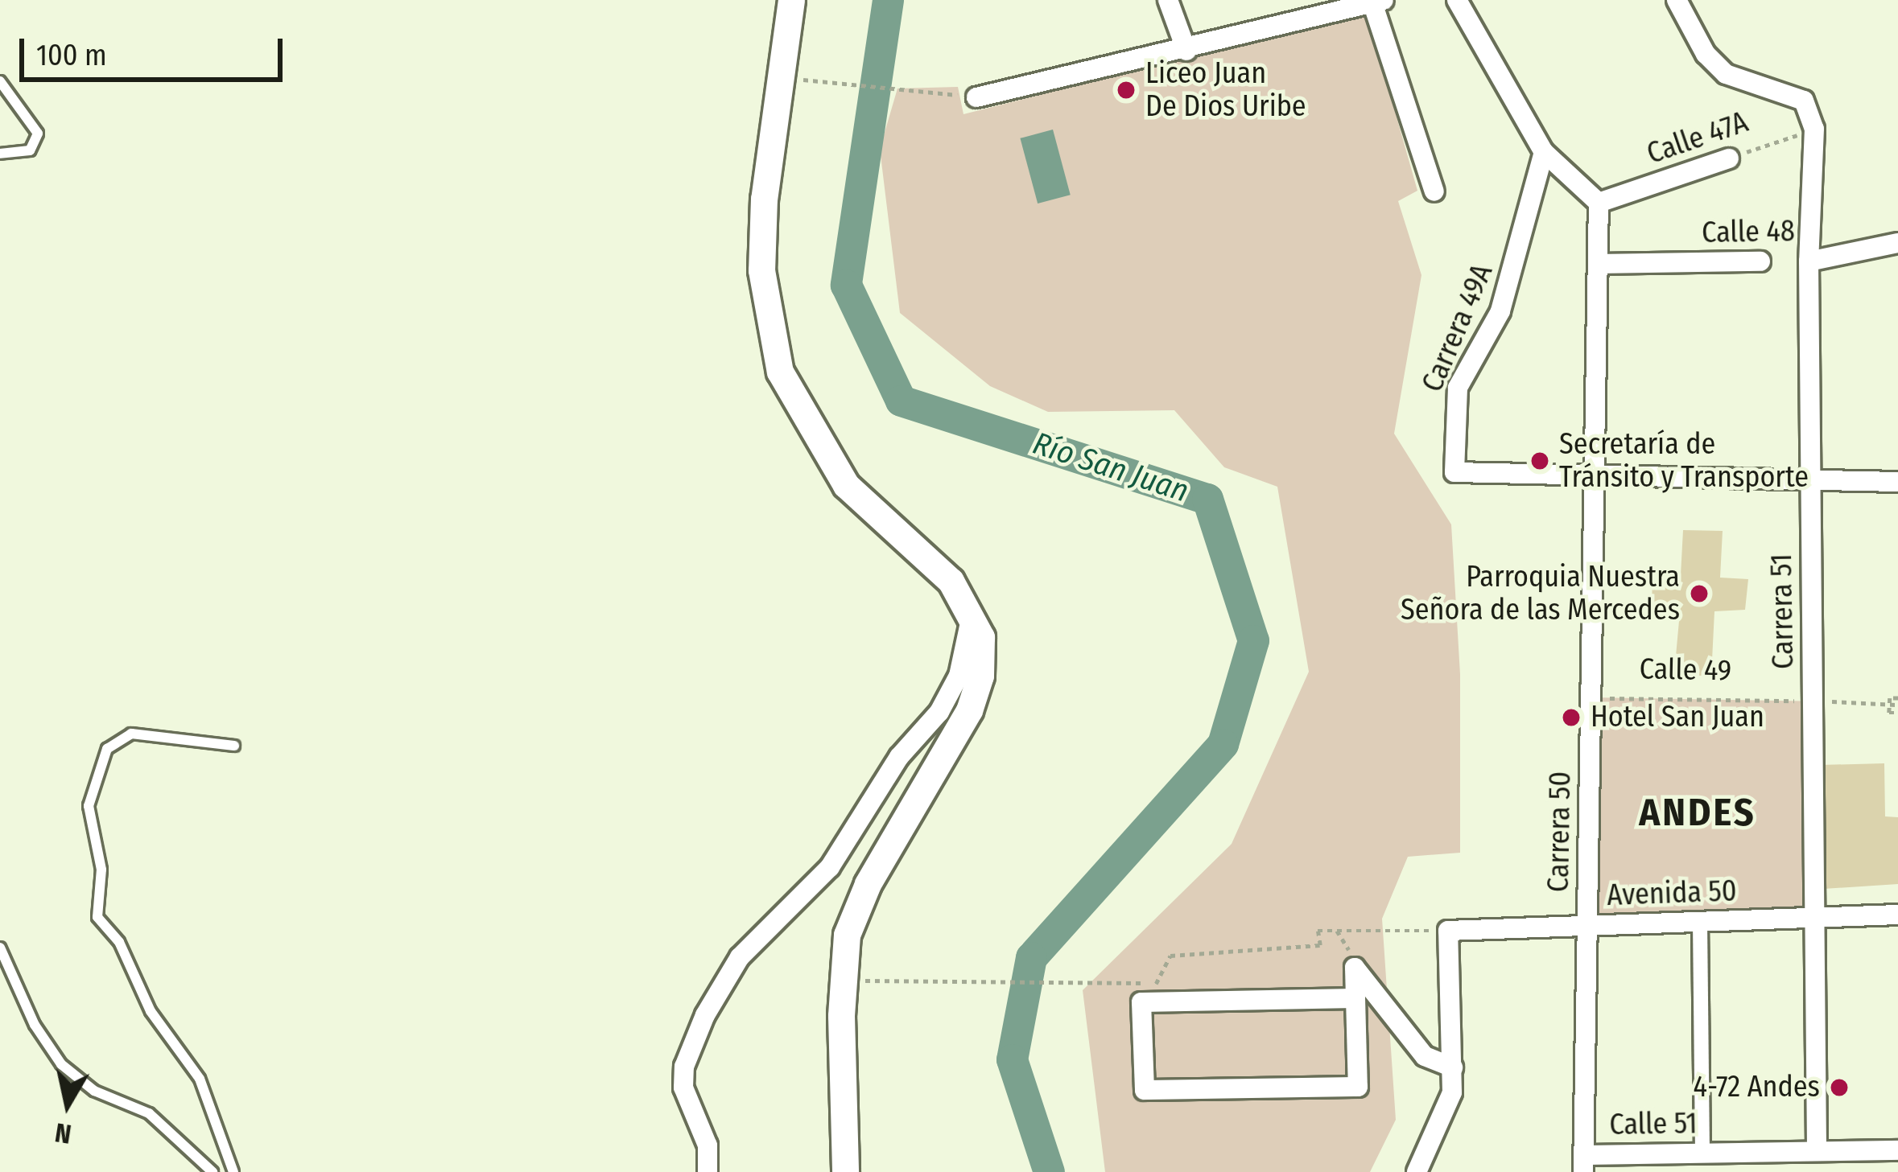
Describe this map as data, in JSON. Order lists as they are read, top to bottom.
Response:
{
  "streets": {
    "street": [
      "Calle 47A",
      "Calle 48",
      "Carrera 49A",
      "Carrera 51",
      "Carrera 50",
      "Avenida 50",
      "Calle 51"
    ],
    "path": ["Calle 49"]
  },
  "crossings": [
    ["Calle 47A", "Carrera 51"],
    ["Calle 47A", "Carrera 50"],
    ["Calle 48", "Carrera 51"],
    ["Calle 48", "Carrera 50"],
    ["Carrera 49A", "Carrera 50"],
    ["Carrera 51", "Calle 49"],
    ["Carrera 51", "Avenida 50"],
    ["Carrera 51", "Calle 51"],
    ["Calle 49", "Carrera 50"],
    ["Carrera 50", "Avenida 50"],
    ["Carrera 50", "Calle 51"]
  ],
  "districts": ["ANDES"],
  "water": ["Río San Juan"],
  "places": [
    "Liceo Juan De Dios Uribe",
    "Secretaría de Tránsito y Transporte",
    "Parroquia Nuestra Señora de las Mercedes",
    "Hotel San Juan",
    "4-72 Andes"
  ],
  "scale_bar": "100 m",
  "north": "bottom"
}
